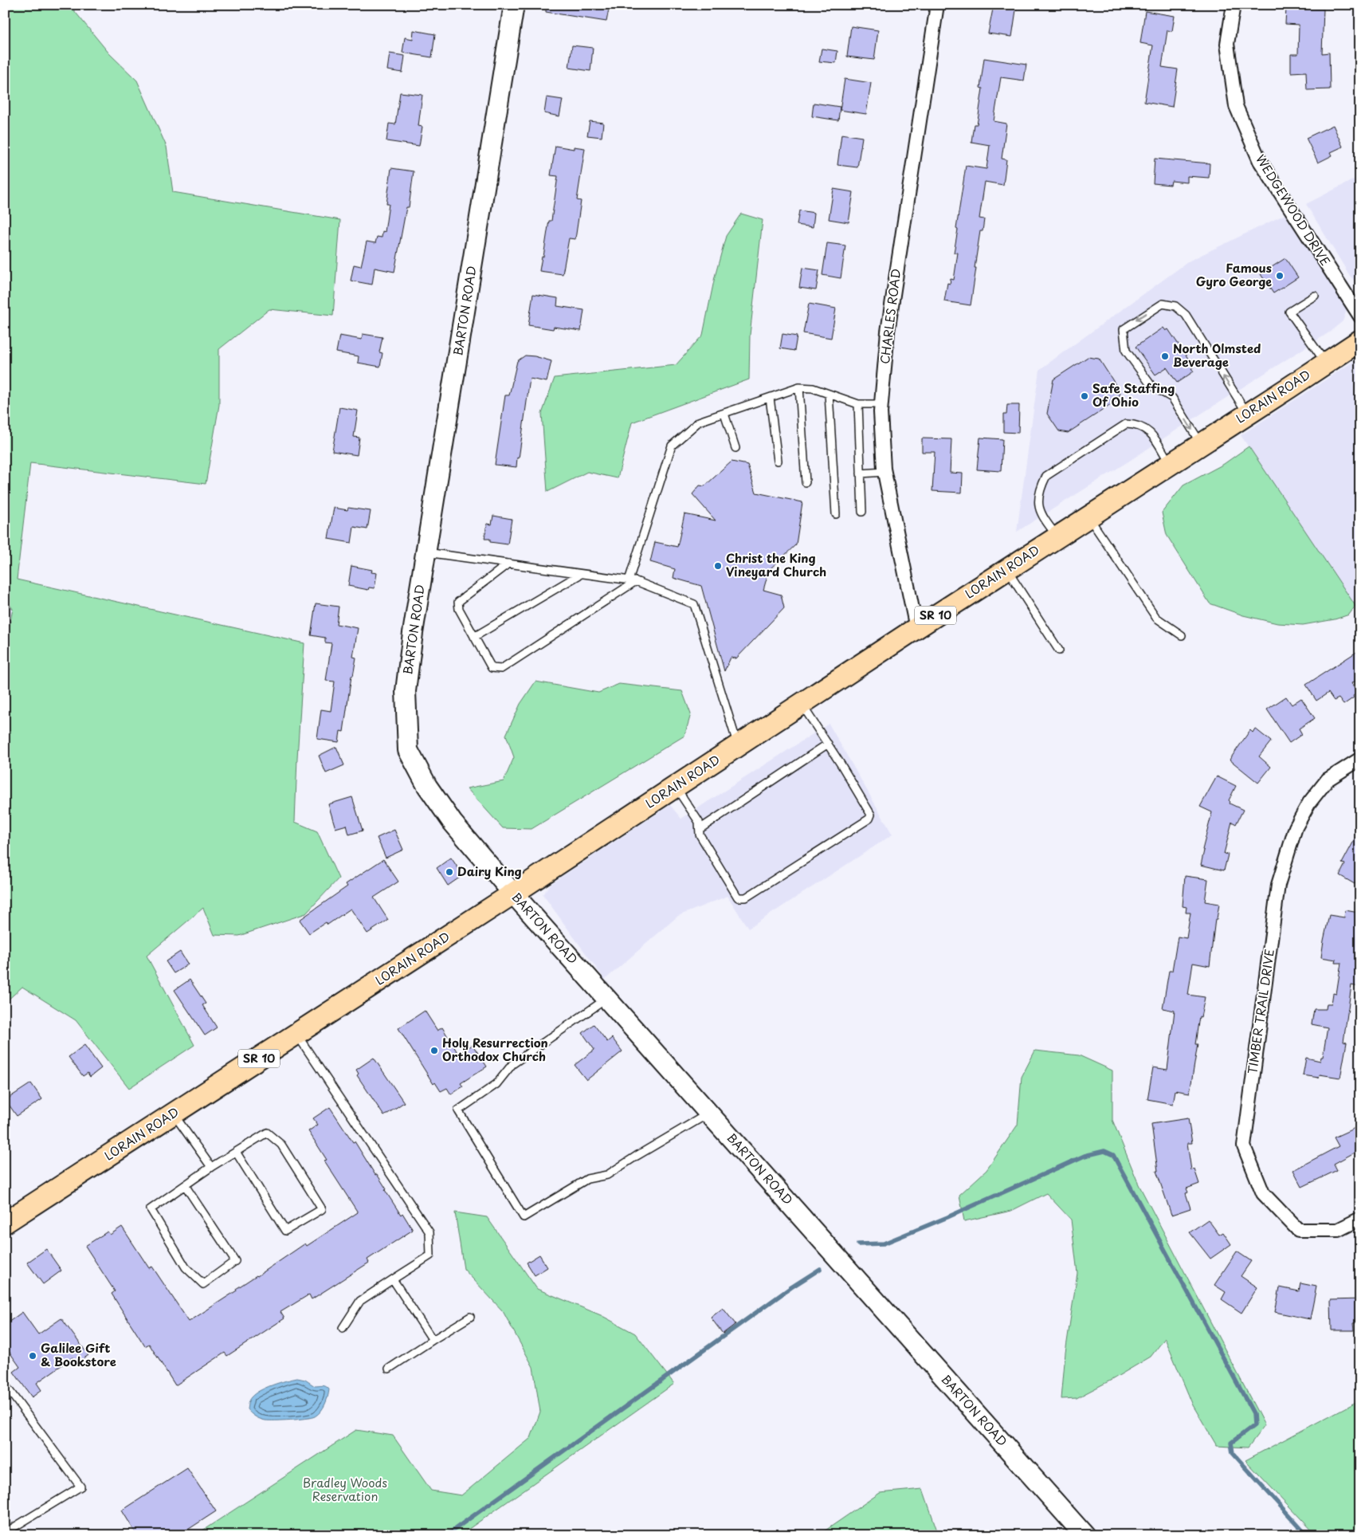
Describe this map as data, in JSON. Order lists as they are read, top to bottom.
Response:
{
  "streets": {
    "main road": ["LORAIN ROAD", "SR 10"],
    "street": [
      "WEDGEWOOD DRIVE",
      "BARTON ROAD",
      "CHARLES ROAD",
      "TIMBER TRAIL DRIVE"
    ]
  },
  "crossings": [
    ["BARTON ROAD", "LORAIN ROAD"],
    ["CHARLES ROAD", "LORAIN ROAD"]
  ],
  "parks": ["Bradley Woods Reservation"],
  "places": [
    "Famous Gyro George",
    "North Olmsted Beverage",
    "Safe Staffing Of Ohio",
    "Christ the King Vineyard Church",
    "Dairy King",
    "Holy Resurrection Orthodox Church",
    "Galilee Gift & Bookstore"
  ]
}
